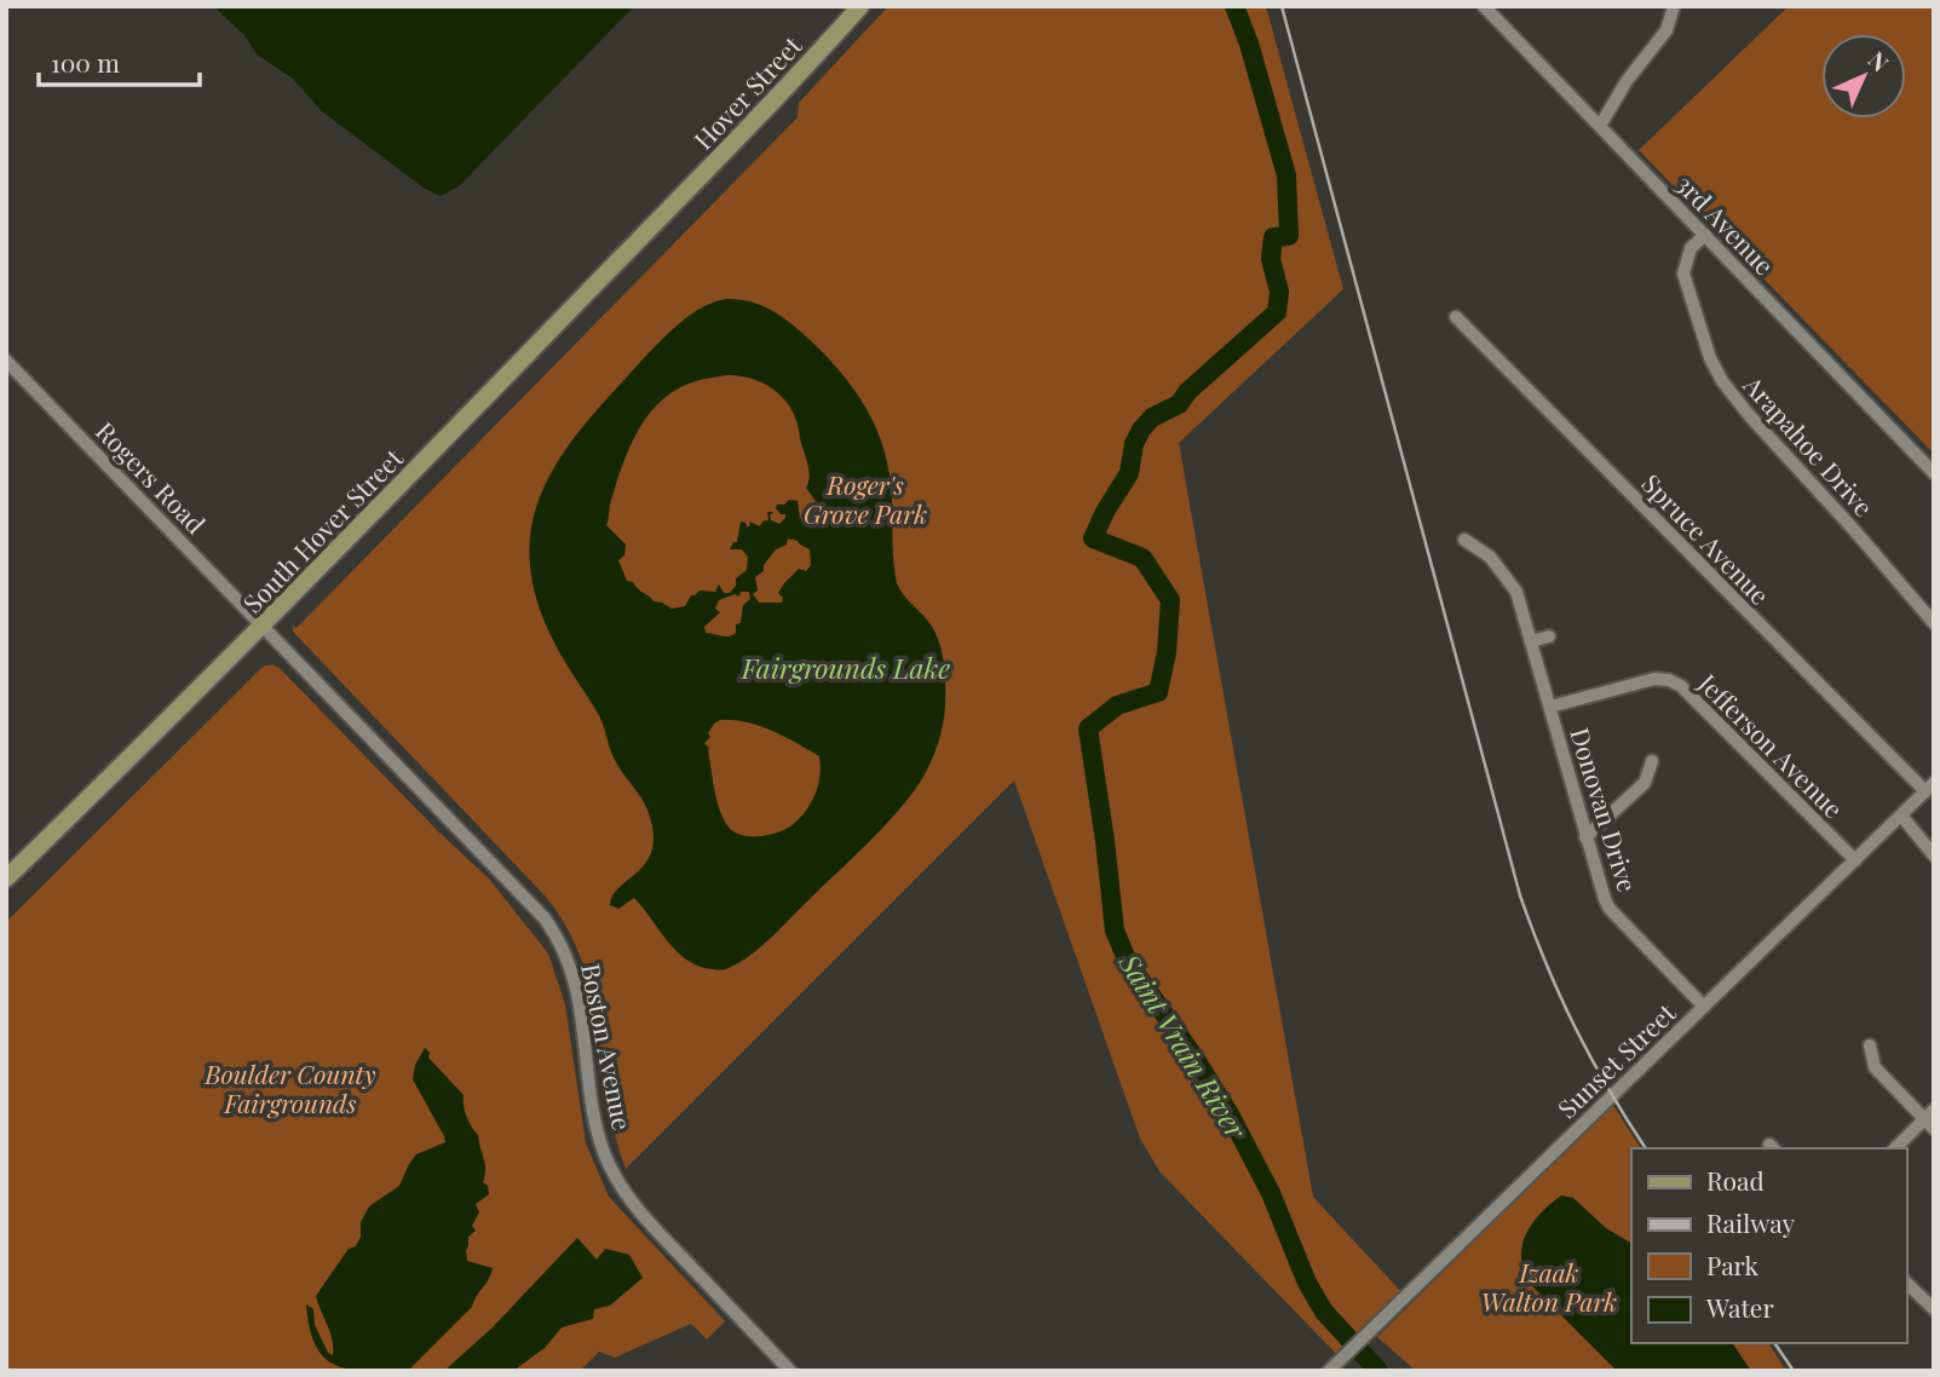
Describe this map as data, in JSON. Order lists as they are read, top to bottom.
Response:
{
  "streets": {
    "main road": ["Hover Street", "South Hover Street"],
    "street": [
      "3rd Avenue",
      "Arapahoe Drive",
      "Rogers Road",
      "Spruce Avenue",
      "Jefferson Avenue",
      "Donovan Drive",
      "Boston Avenue",
      "Sunset Street"
    ]
  },
  "crossings": [
    ["Hover Street", "South Hover Street"],
    ["3rd Avenue", "Arapahoe Drive"],
    ["Rogers Road", "South Hover Street"],
    ["Rogers Road", "Boston Avenue"],
    ["South Hover Street", "Boston Avenue"],
    ["Spruce Avenue", "Sunset Street"],
    ["Jefferson Avenue", "Donovan Drive"],
    ["Jefferson Avenue", "Sunset Street"],
    ["Donovan Drive", "Sunset Street"]
  ],
  "water": ["Fairgrounds Lake", "Saint Vrain River"],
  "parks": ["Roger's Grove Park", "Boulder County Fairgrounds", "Izaak Walton Park"],
  "legend": [
    "Road",
    "Railway",
    "Park",
    "Water"
  ],
  "scale_bar": "100 m",
  "north": "top right"
}
